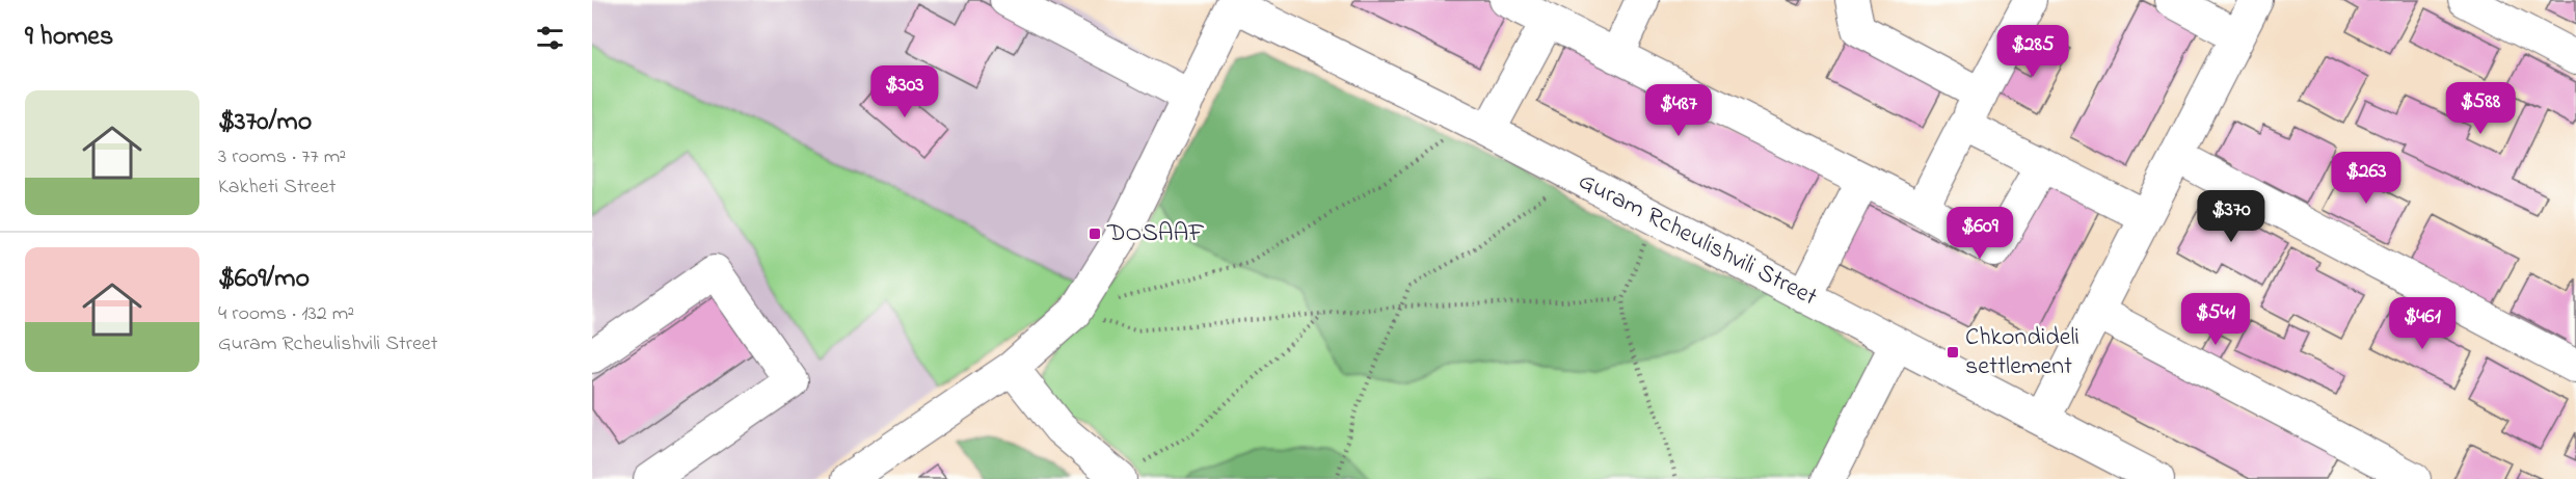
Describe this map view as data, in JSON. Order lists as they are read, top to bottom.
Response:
{
  "streets": {
    "street": ["Guram Rcheulishvili Street"]
  },
  "places": {
    "transit": ["DOSAAF", "Chkondideli settlement"]
  },
  "page": {
    "heading": "9 homes",
    "price": [
      "$285",
      "$303",
      "$588",
      "$487",
      "$263",
      "$370",
      "$609",
      "$541",
      "$461"
    ],
    "list": [
      {
        "name": "$370/mo",
        "note": "3 rooms · 77 m² · Kakheti Street"
      },
      {
        "name": "$609/mo",
        "note": "4 rooms · 132 m² · Guram Rcheulishvili Street"
      }
    ]
  }
}
